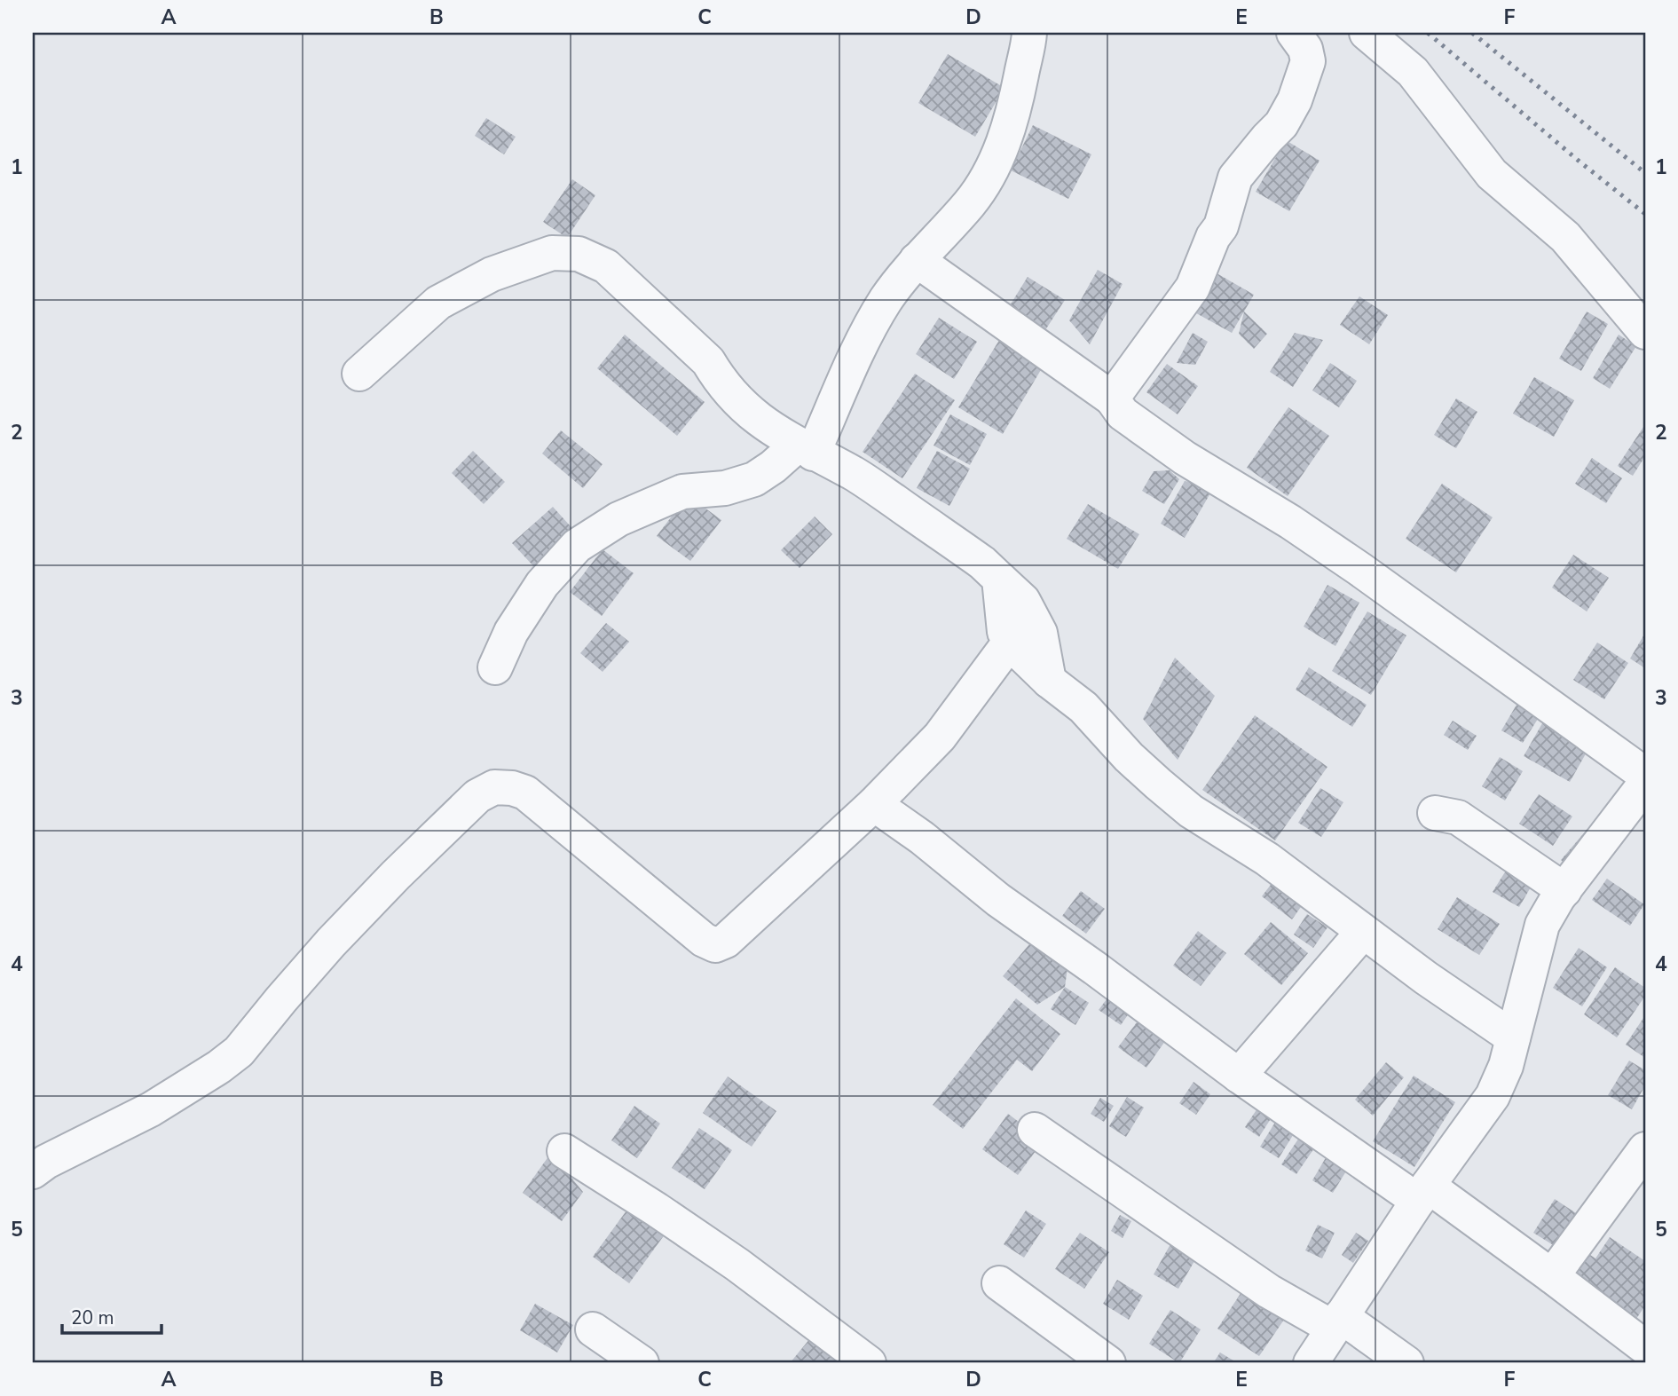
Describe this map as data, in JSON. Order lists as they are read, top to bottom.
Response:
{
  "scale_bar": "20 m",
  "grid": {
    "columns": [
      "A",
      "B",
      "C",
      "D",
      "E",
      "F"
    ],
    "rows": [
      "1",
      "2",
      "3",
      "4",
      "5"
    ]
  }
}
